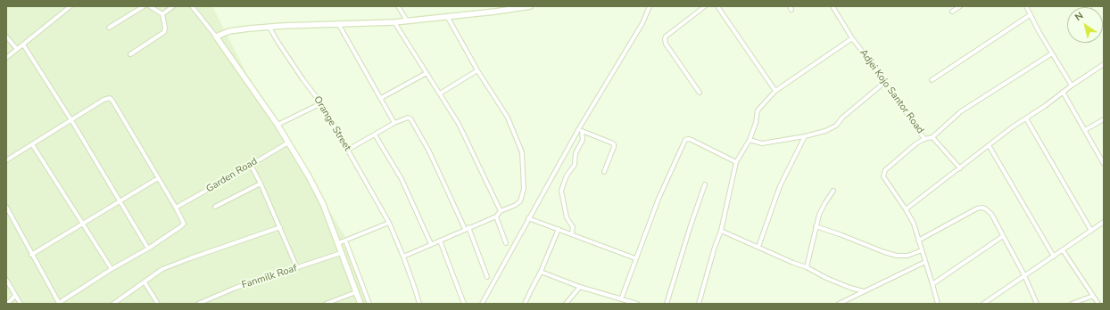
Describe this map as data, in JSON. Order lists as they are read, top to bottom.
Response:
{
  "streets": {
    "street": [
      "Adjei Kojo Santor Road",
      "Orange Street",
      "Garden Road",
      "Fanmilk Roaf"
    ]
  },
  "north": "top left"
}
